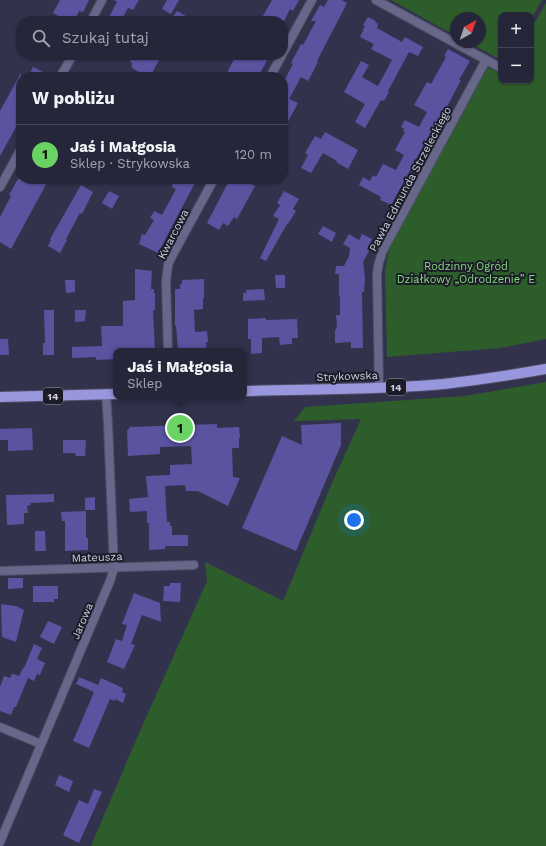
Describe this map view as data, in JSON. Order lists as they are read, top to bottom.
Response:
{
  "streets": {
    "main road": ["Strykowska", "14"],
    "street": [
      "Pawła Edmunda Strzeleckiego",
      "Kwarcowa",
      "Mateusza",
      "Jarowa"
    ]
  },
  "crossings": [
    ["Pawła Edmunda Strzeleckiego", "Strykowska"],
    ["14", "Jarowa"],
    ["Mateusza", "Jarowa"]
  ],
  "parks": ["Rodzinny Ogród Działkowy „Odrodzenie” E"],
  "north": "top right",
  "page": {
    "map_buttons": ["+", "−"],
    "search": "Szukaj tutaj",
    "heading": "W pobliżu",
    "list": [
      {
        "mark": "1",
        "name": "Jaś i Małgosia",
        "note": "Sklep · Strykowska",
        "value": "120 m"
      }
    ],
    "popup": ["Jaś i Małgosia", "Sklep"],
    "pins": "1"
  }
}
